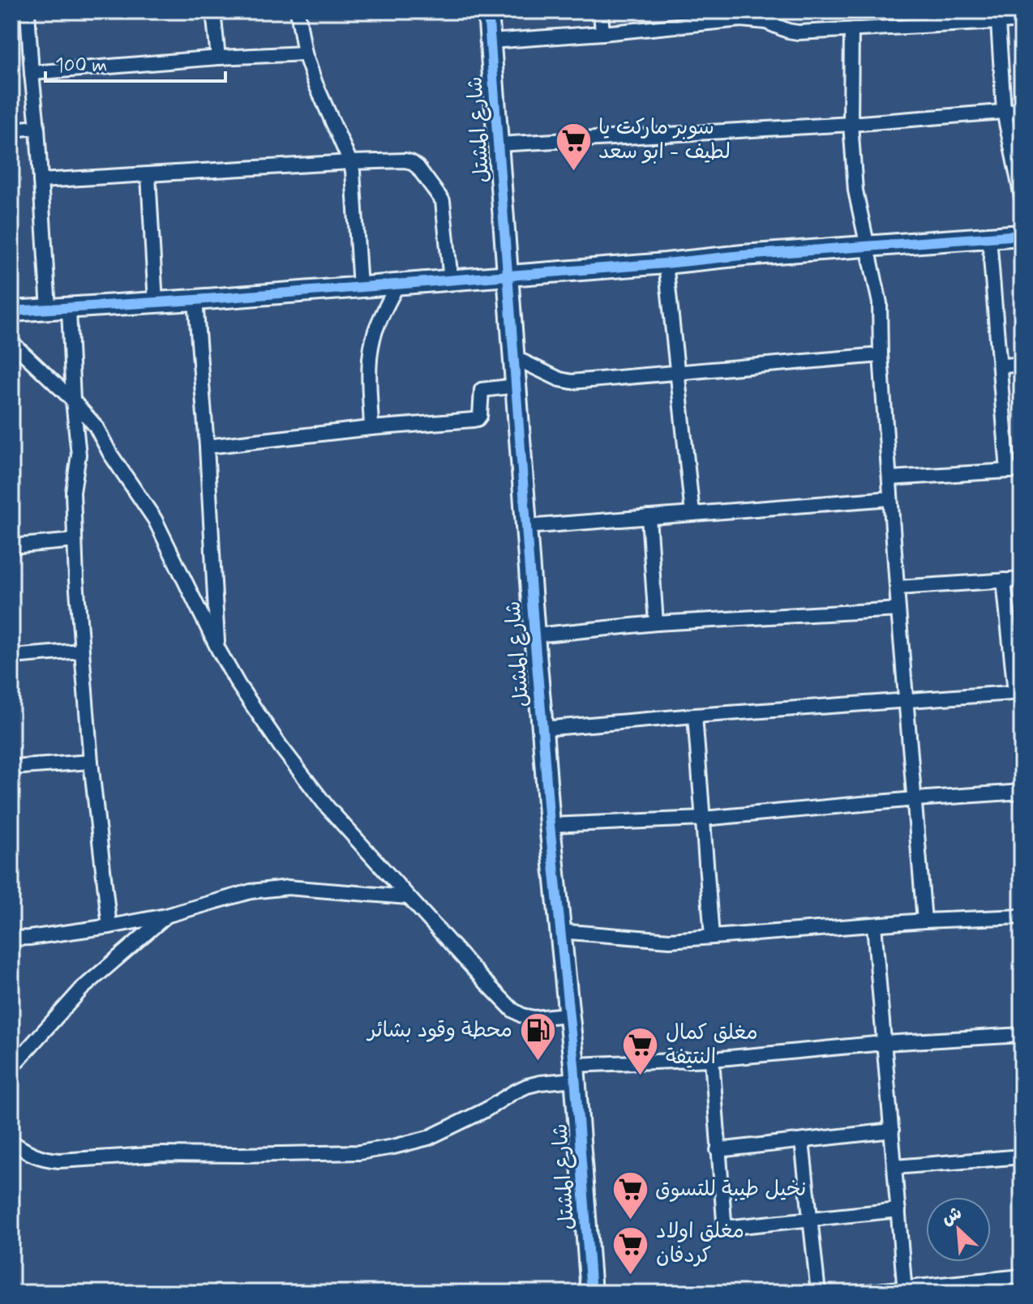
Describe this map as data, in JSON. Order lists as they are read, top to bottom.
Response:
{
  "streets": {
    "street": ["شارع المشتل"]
  },
  "places": {
    "supermarket": [
      "سوبر ماركت يا لطيف - ابو سعد",
      "مغلق كمال النتيفة",
      "نخيل طيبة للتسوق",
      "مغلق اولاد كردفان"
    ],
    "fuel station": ["محطة وقود بشائر"]
  },
  "scale_bar": "100 m",
  "north": "top left"
}
